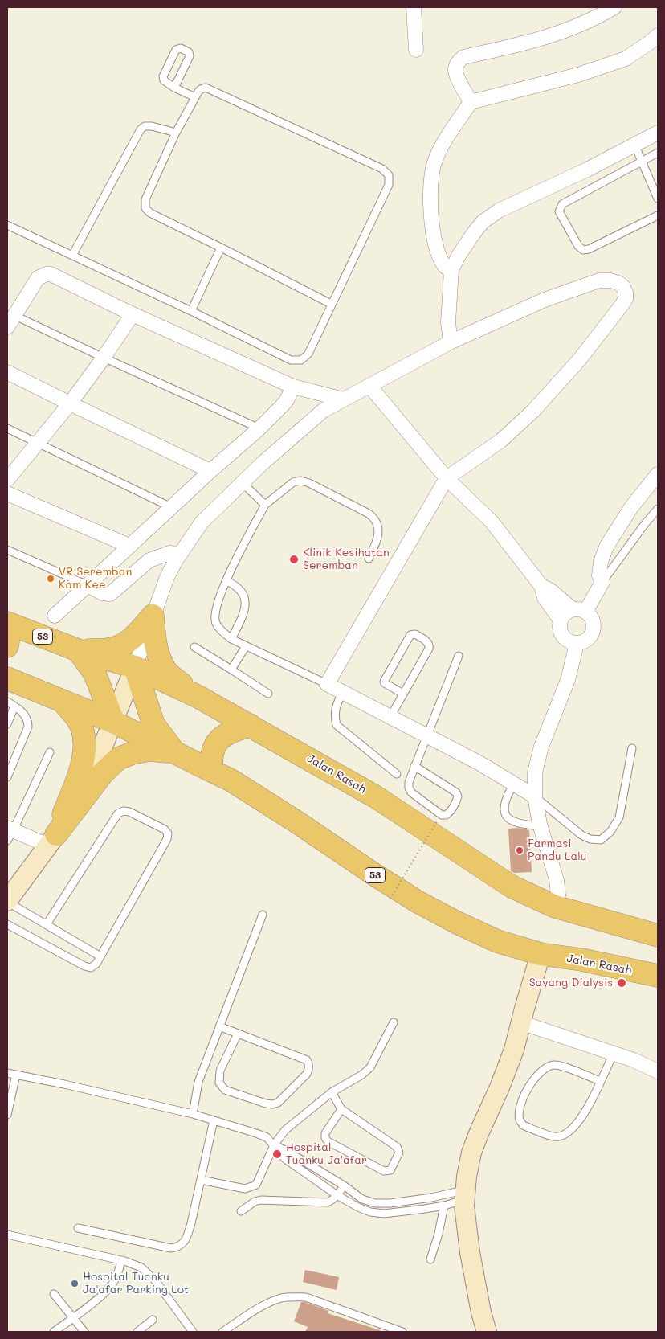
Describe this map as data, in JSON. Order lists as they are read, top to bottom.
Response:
{
  "streets": {
    "highway": ["53", "Jalan Rasah"]
  },
  "places": [
    "Klinik Kesihatan Seremban",
    "VR Seremban Kam Kee",
    "Farmasi Pandu Lalu",
    "Sayang Dialysis",
    "Hospital Tuanku Ja'afar",
    "Hospital Tuanku Ja'afar Parking Lot"
  ]
}
